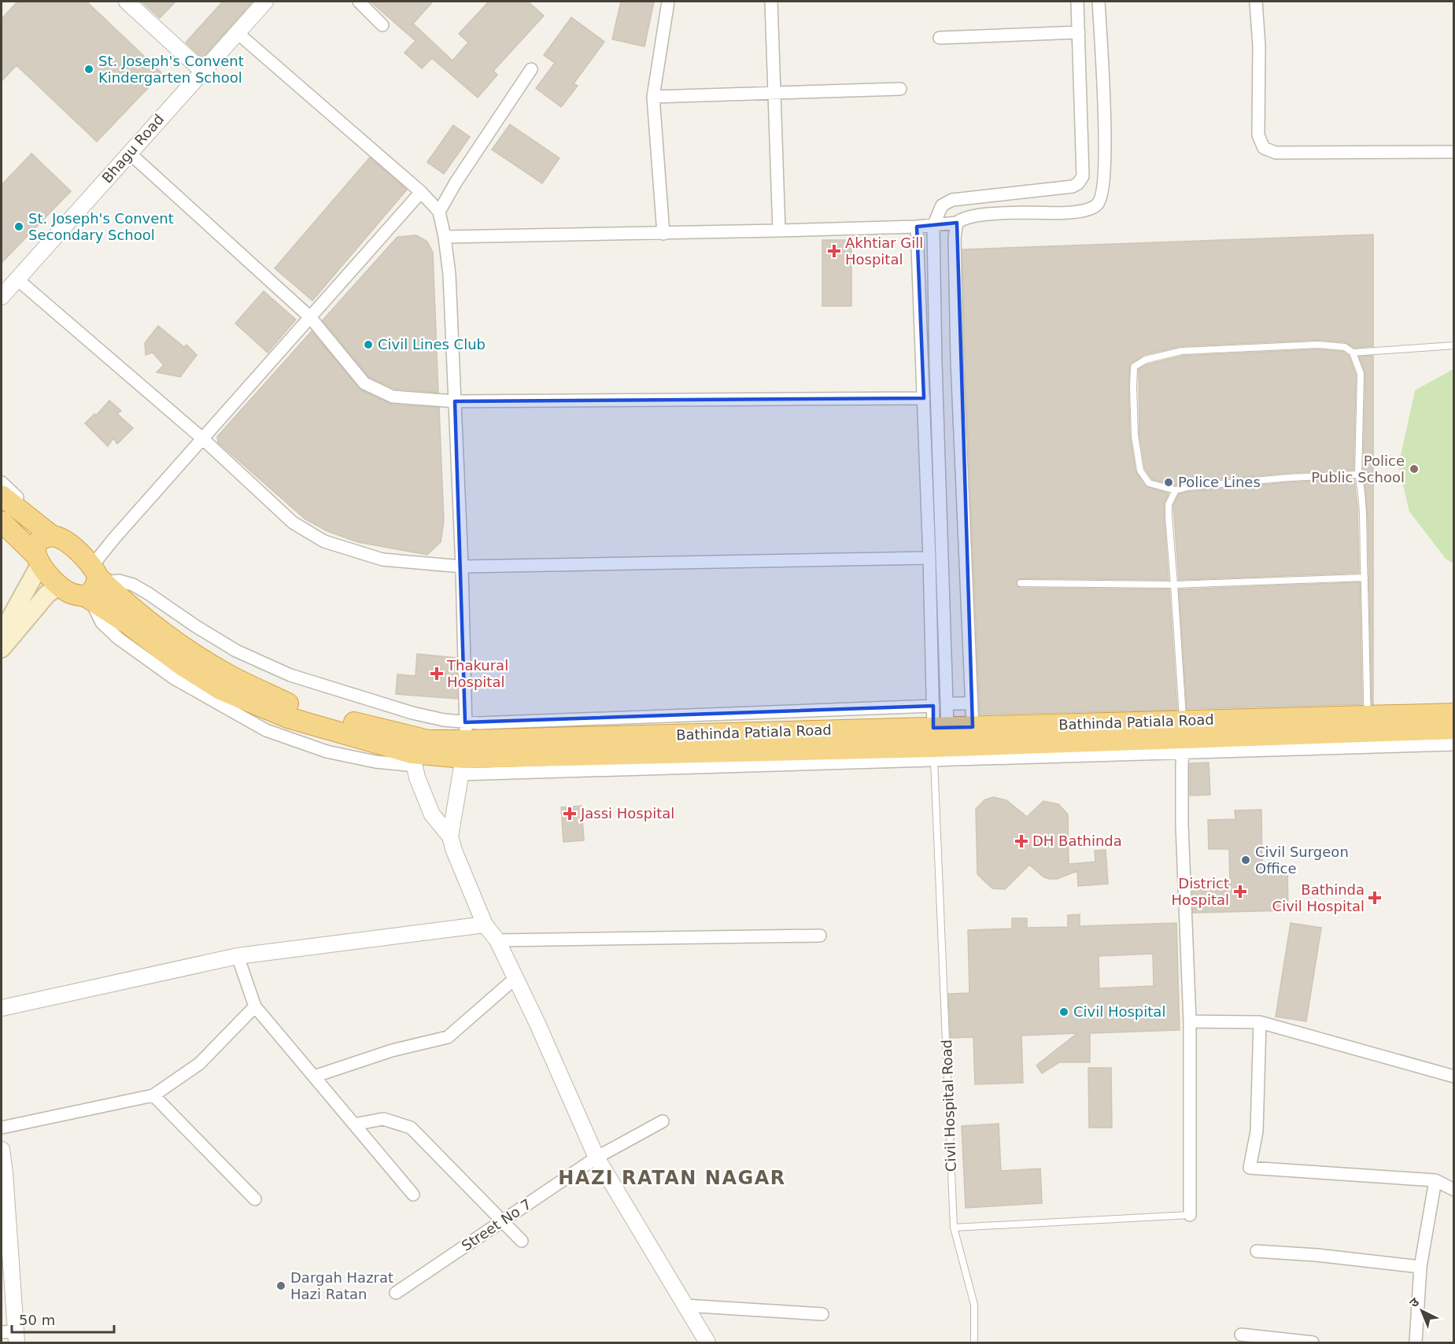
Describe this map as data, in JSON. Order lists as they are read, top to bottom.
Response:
{
  "streets": {
    "highway": ["Bathinda Patiala Road"],
    "street": ["Bhagu Road", "Street No 7"],
    "lane": ["Civil Hospital Road"]
  },
  "crossings": [
    ["Bathinda Patiala Road", "Civil Hospital Road"]
  ],
  "districts": ["HAZI RATAN NAGAR"],
  "places": {
    "other": [
      "St. Joseph's Convent Kindergarten School",
      "St. Joseph's Convent Secondary School",
      "Civil Lines Club",
      "Police Public School",
      "Police Lines",
      "Civil Surgeon Office",
      "Civil Hospital",
      "Dargah Hazrat Hazi Ratan"
    ],
    "health": [
      "Akhtiar Gill Hospital",
      "Thakural Hospital",
      "Jassi Hospital",
      "DH Bathinda",
      "District Hospital",
      "Bathinda Civil Hospital"
    ]
  },
  "scale_bar": "50 m",
  "north": "top left"
}
